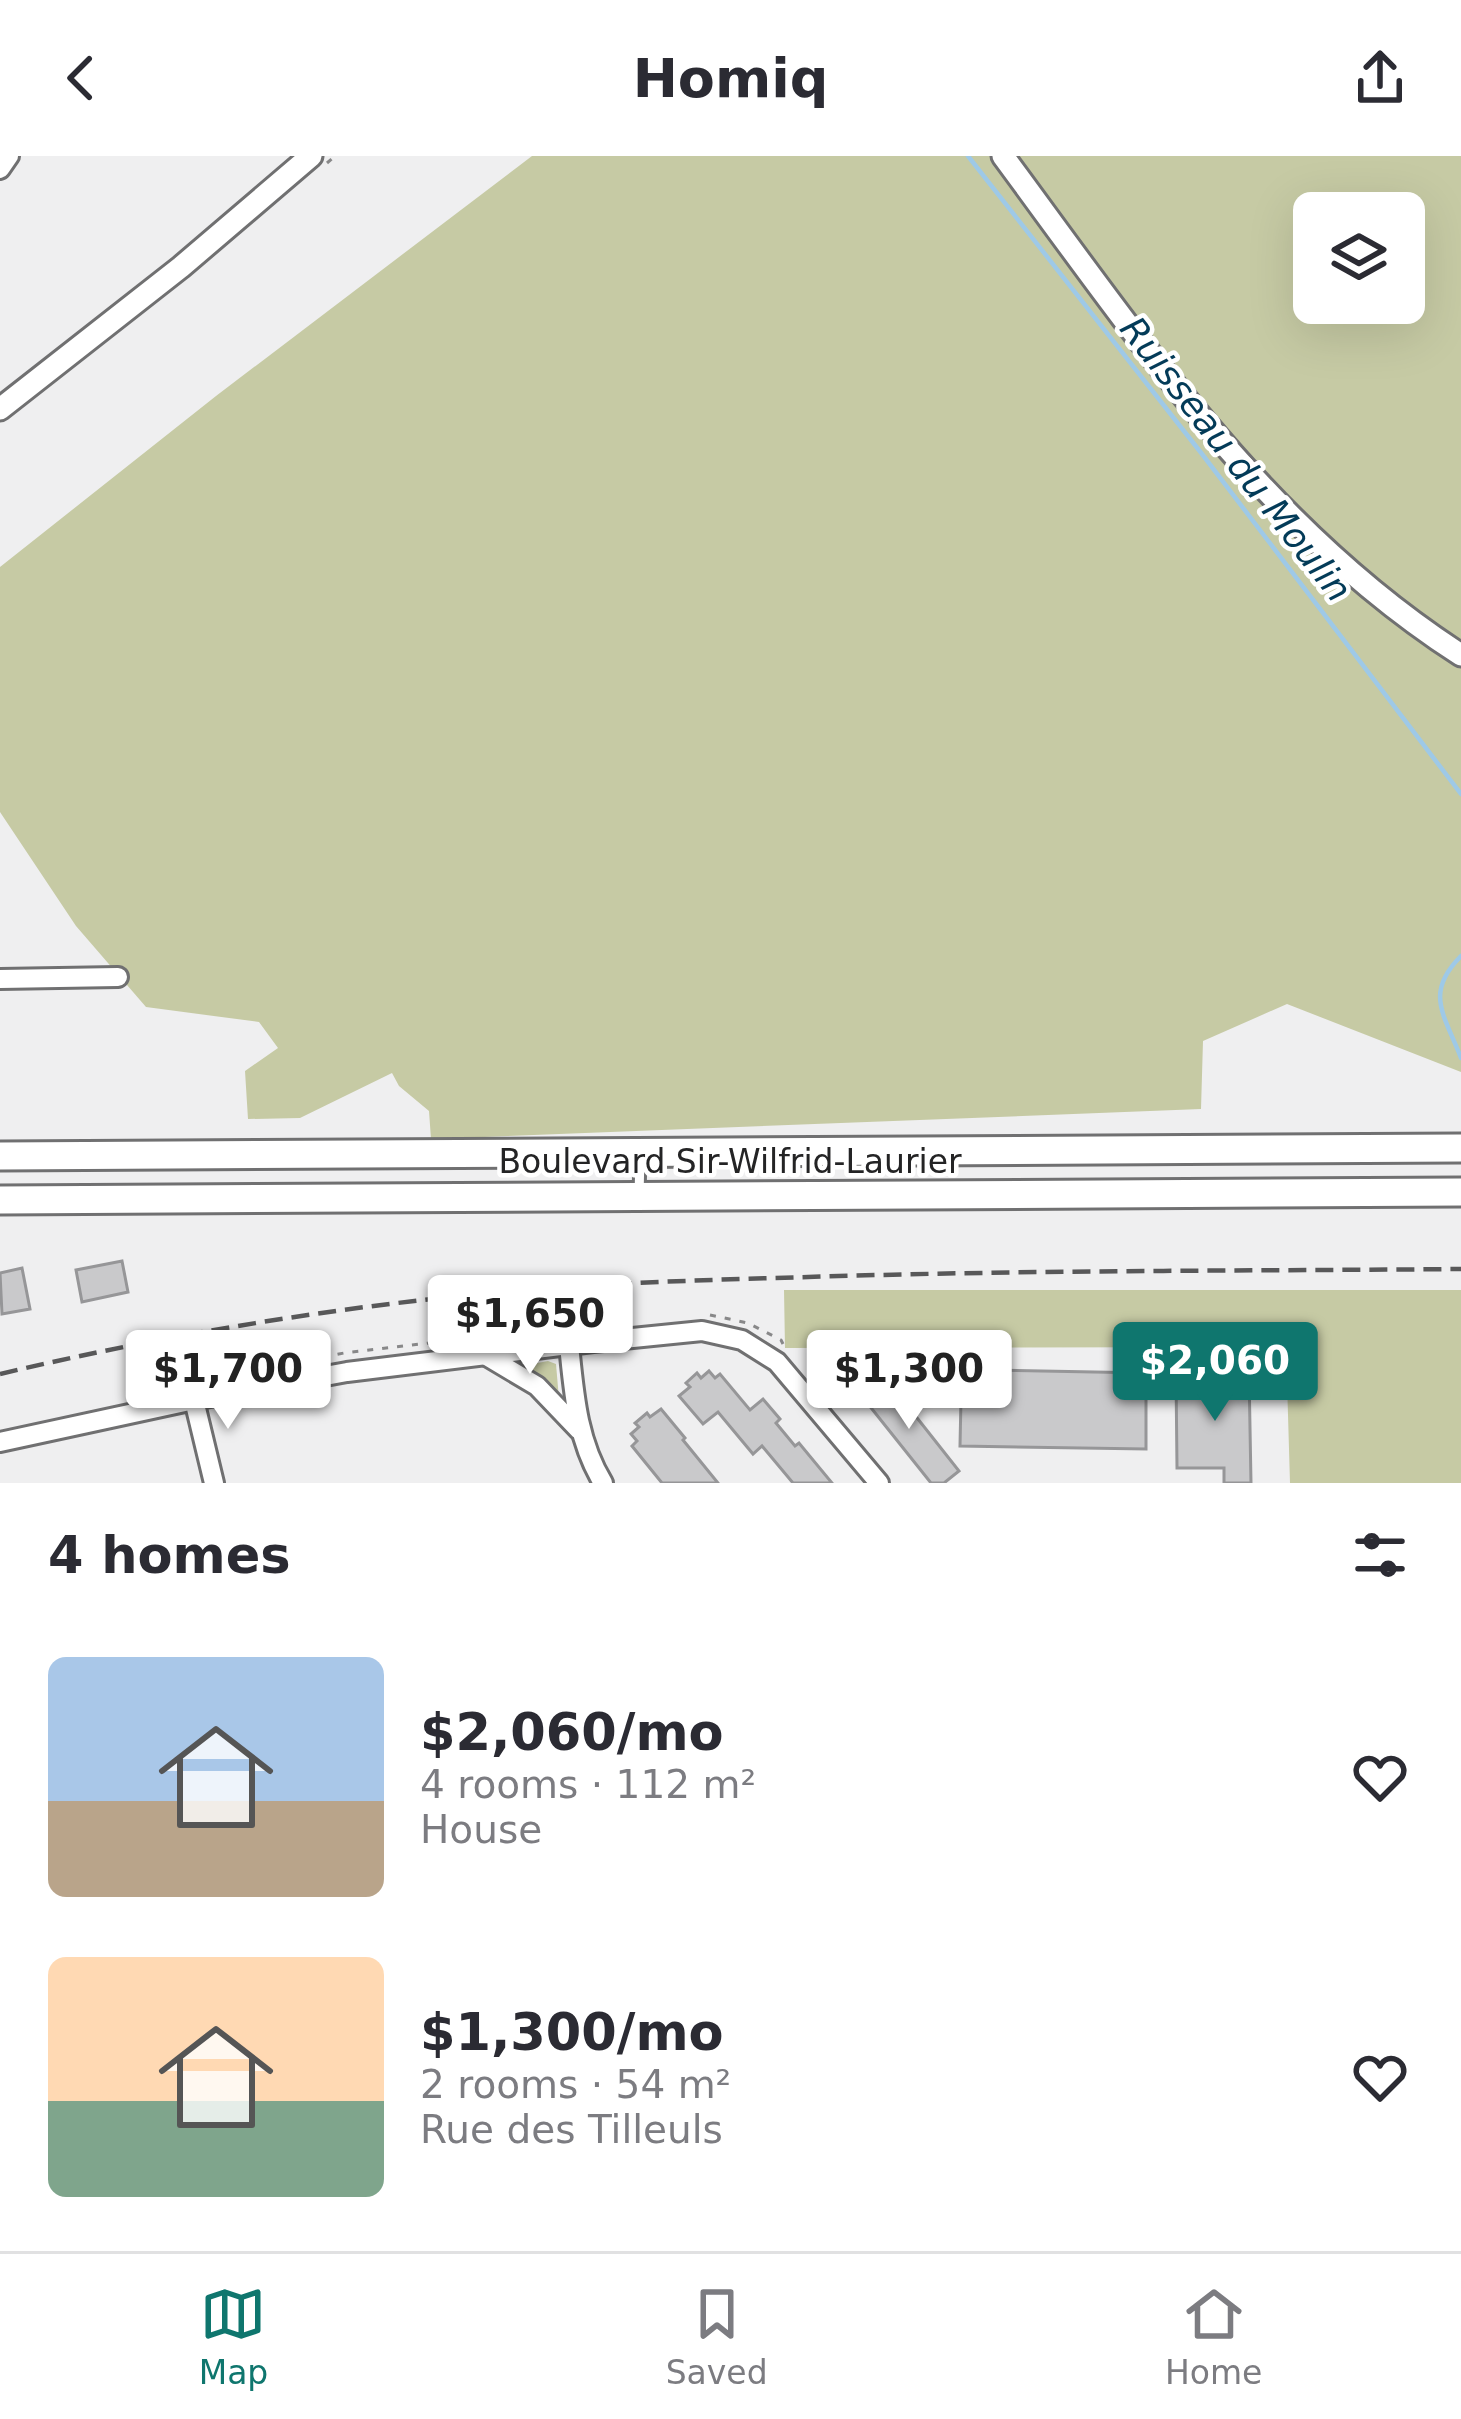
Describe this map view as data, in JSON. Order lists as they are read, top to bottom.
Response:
{
  "streets": {
    "main road": ["Boulevard Sir-Wilfrid-Laurier"]
  },
  "water": ["Ruisseau du Moulin"],
  "page": {
    "header": "Homiq",
    "price": [
      "$1,650",
      "$2,060",
      "$1,700",
      "$1,300"
    ],
    "heading": "4 homes",
    "list": [
      {
        "name": "$2,060/mo",
        "note": "4 rooms · 112 m² · House"
      },
      {
        "name": "$1,300/mo",
        "note": "2 rooms · 54 m² · Rue des Tilleuls"
      }
    ],
    "tabs": ["Map", "Saved", "Home"]
  }
}
